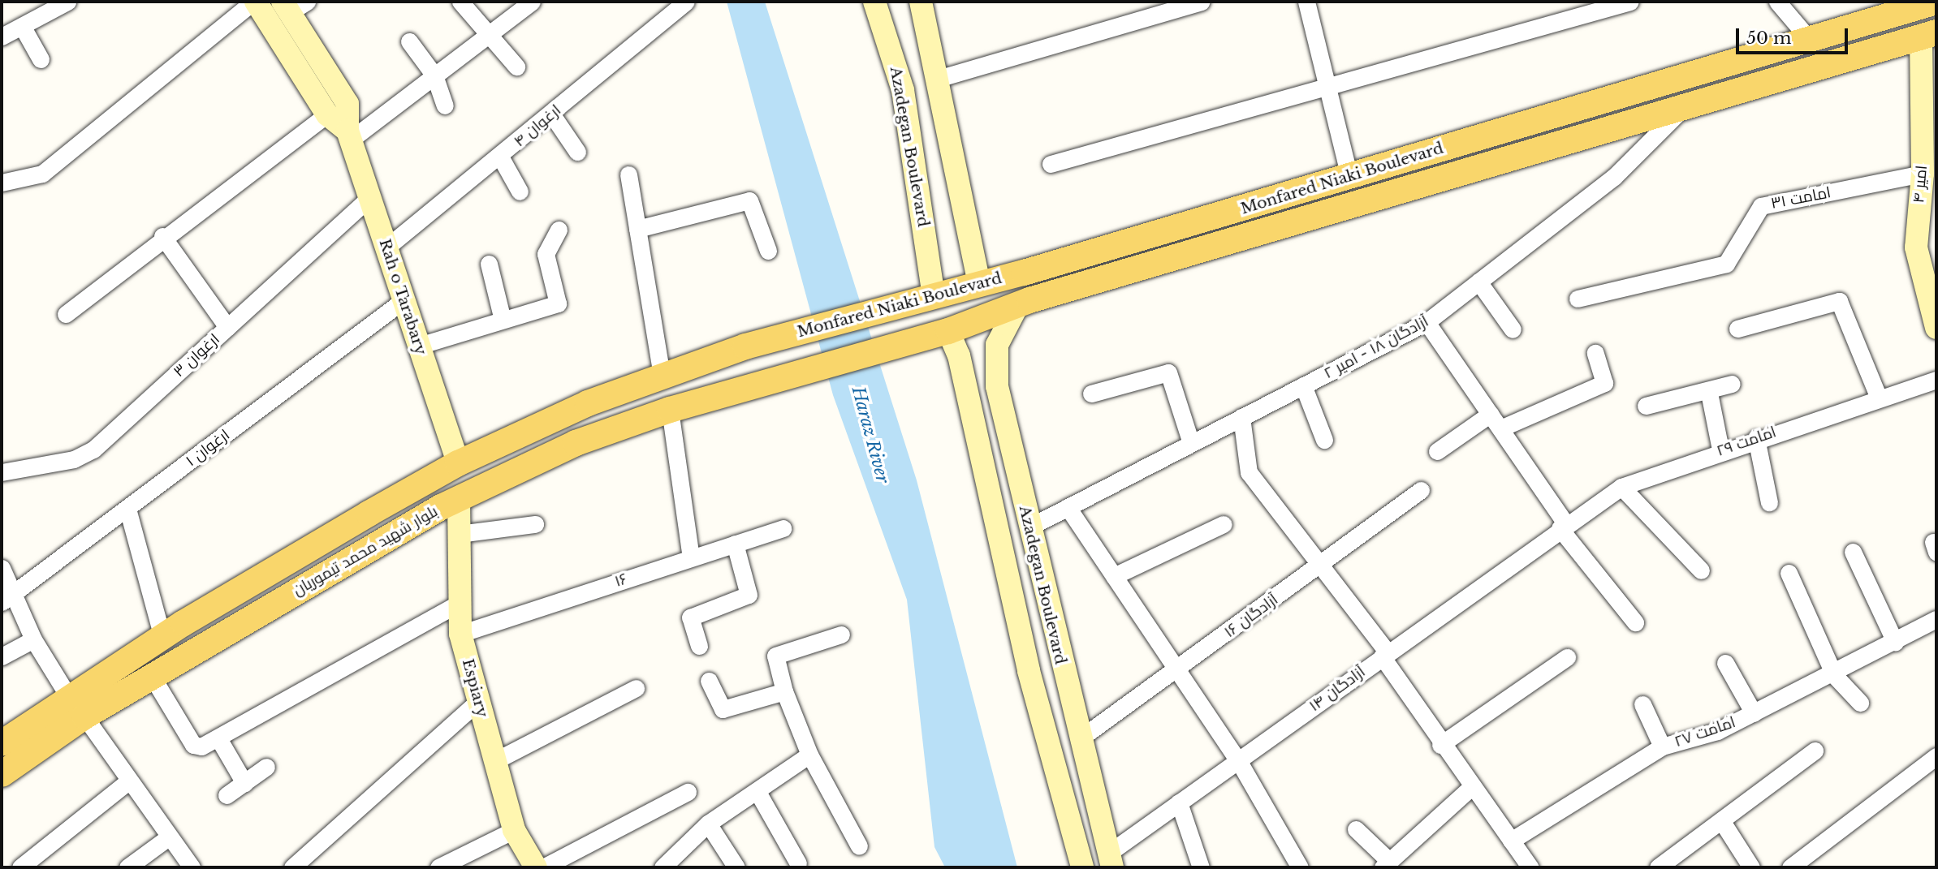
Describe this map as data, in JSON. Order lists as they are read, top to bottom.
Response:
{
  "streets": {
    "main road": [
      "Azadegan Boulevard",
      "Monfared Niaki Boulevard",
      "امیر ۴",
      "Rah o Tarabary",
      "بلوار شهید محمد تیموریان",
      "Espiary"
    ],
    "street": [
      "ارغوان ۴",
      "امامت ۳۱",
      "آزادگان ۱۸ - امیر ۲",
      "ارغوان ۳",
      "امامت ۲۹",
      "ارغوان ۱",
      "۱۶",
      "آزادگان ۱۶",
      "آزادگان ۱۴",
      "امامت ۲۷"
    ]
  },
  "crossings": [
    ["ارغوان ۴", "Rah o Tarabary"],
    ["Azadegan Boulevard", "Monfared Niaki Boulevard"],
    ["Azadegan Boulevard", "آزادگان ۱۸ - امیر ۲"],
    ["Azadegan Boulevard", "آزادگان ۱۶"],
    ["Azadegan Boulevard", "آزادگان ۱۴"],
    ["Monfared Niaki Boulevard", "امیر ۴"],
    ["Monfared Niaki Boulevard", "آزادگان ۱۸ - امیر ۲"],
    ["Monfared Niaki Boulevard", "بلوار شهید محمد تیموریان"],
    ["امیر ۴", "امامت ۳۱"],
    ["Rah o Tarabary", "ارغوان ۳"],
    ["Rah o Tarabary", "ارغوان ۱"],
    ["Rah o Tarabary", "بلوار شهید محمد تیموریان"],
    ["امامت ۲۹", "آزادگان ۱۴"],
    ["بلوار شهید محمد تیموریان", "Espiary"],
    ["۱۶", "Espiary"]
  ],
  "water": ["Haraz River"],
  "scale_bar": "50 m"
}
